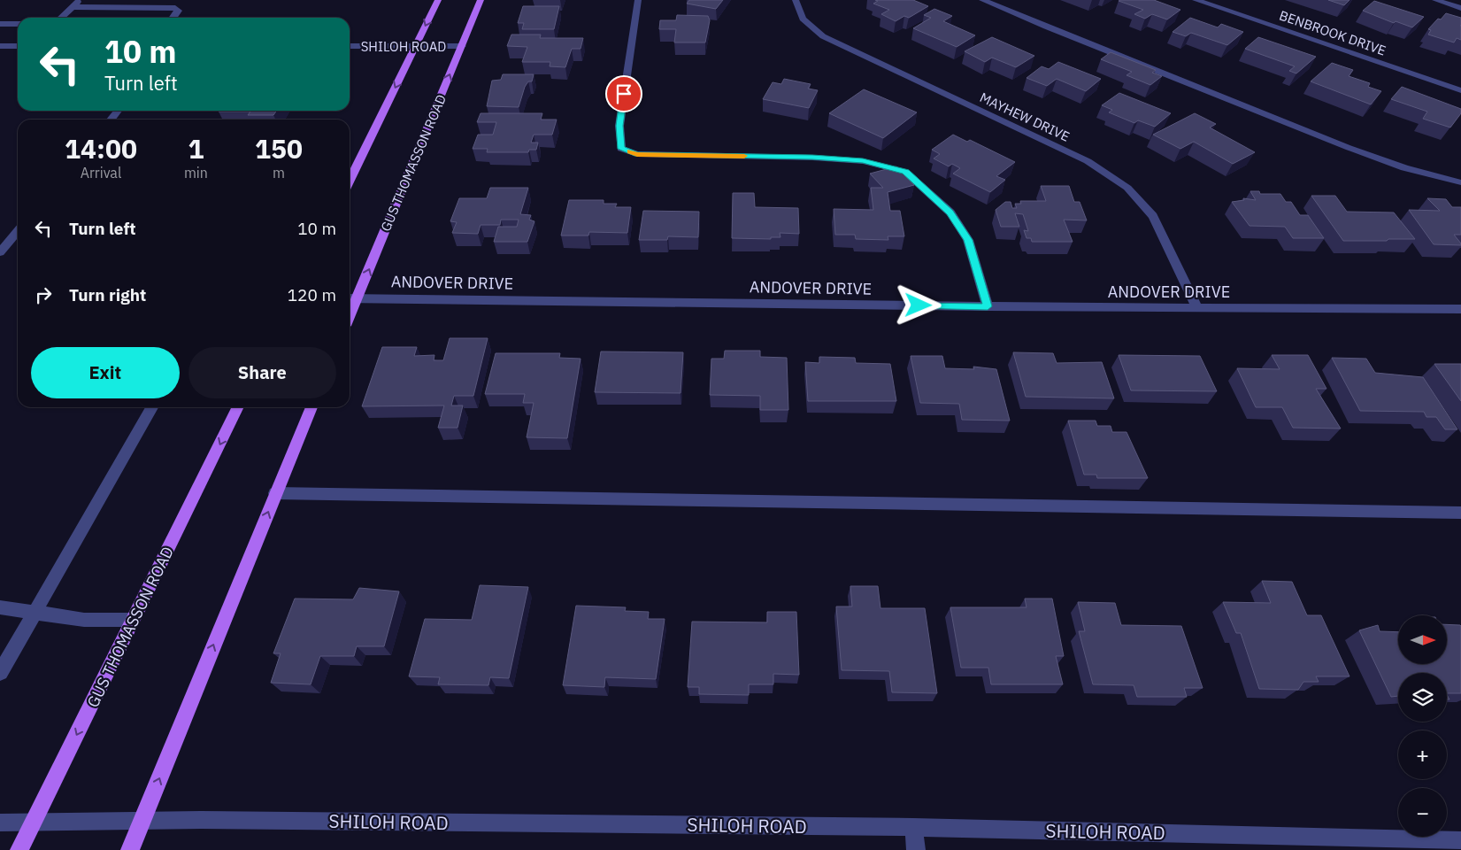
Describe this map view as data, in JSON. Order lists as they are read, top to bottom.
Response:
{
  "streets": {
    "main road": ["GUS THOMASSON ROAD"],
    "street": [
      "BENBROOK DRIVE",
      "SHILOH ROAD",
      "MAYHEW DRIVE",
      "ANDOVER DRIVE"
    ]
  },
  "crossings": [
    ["SHILOH ROAD", "GUS THOMASSON ROAD"],
    ["MAYHEW DRIVE", "ANDOVER DRIVE"],
    ["GUS THOMASSON ROAD", "ANDOVER DRIVE"]
  ],
  "north": "right",
  "page": {
    "turn": ["10 m", "Turn left"],
    "eta": [
      "14:00",
      "Arrival",
      "1",
      "min",
      "150",
      "m"
    ],
    "list": [
      {
        "name": "Turn left",
        "value": "10 m"
      },
      {
        "name": "Turn right",
        "value": "120 m"
      }
    ],
    "buttons": ["Exit", "Share"],
    "map_buttons": ["+", "−"]
  }
}
